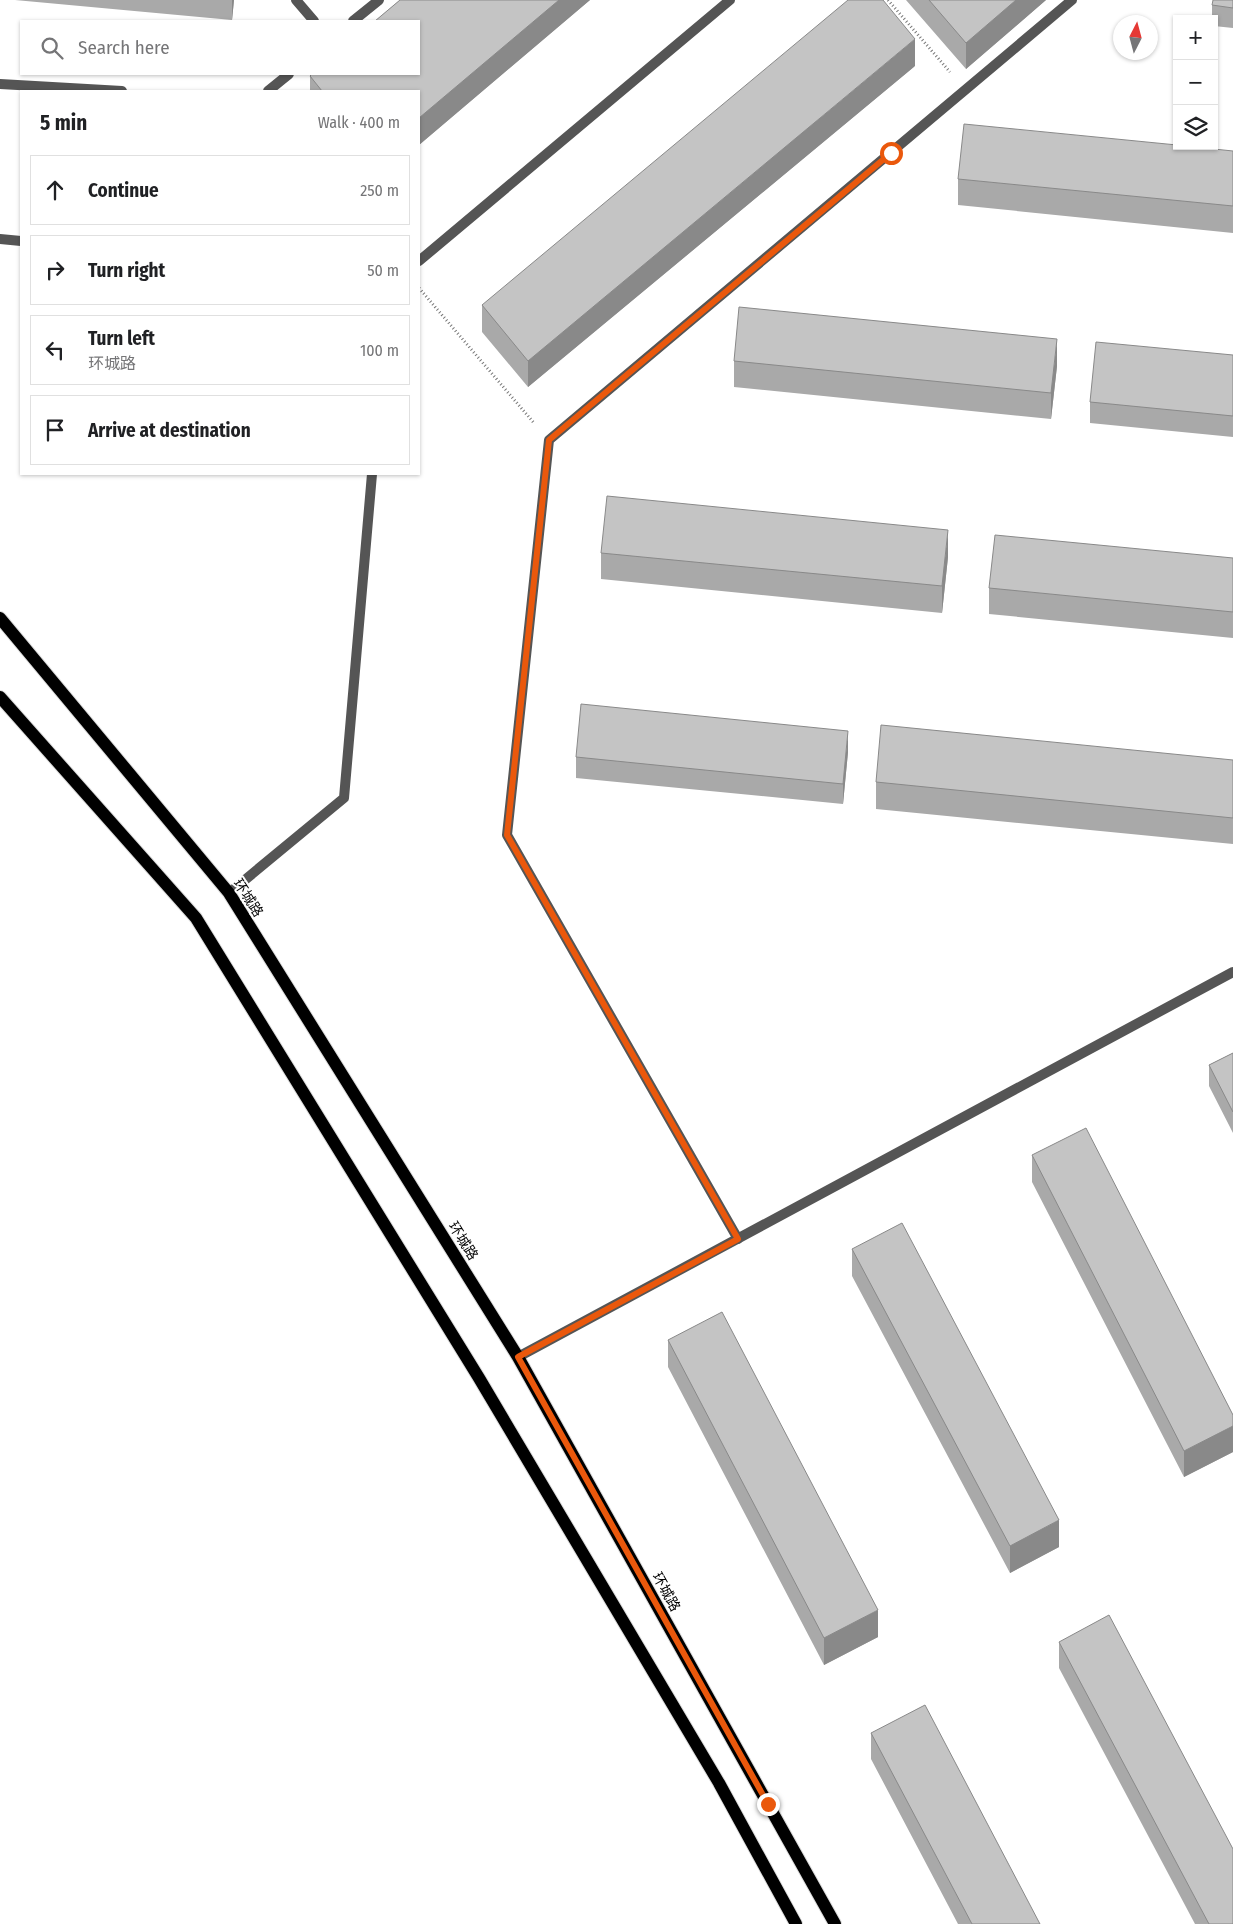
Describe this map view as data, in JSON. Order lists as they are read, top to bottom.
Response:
{
  "streets": {
    "main road": ["环城路"]
  },
  "north": "top",
  "page": {
    "map_buttons": ["+", "−"],
    "search": "Search here",
    "heading": ["5 min", "Walk · 400 m"],
    "list": [
      ["Continue", "250 m"],
      ["Turn right", "50 m"],
      ["Turn left", "环城路", "100 m"],
      "Arrive at destination"
    ]
  }
}
